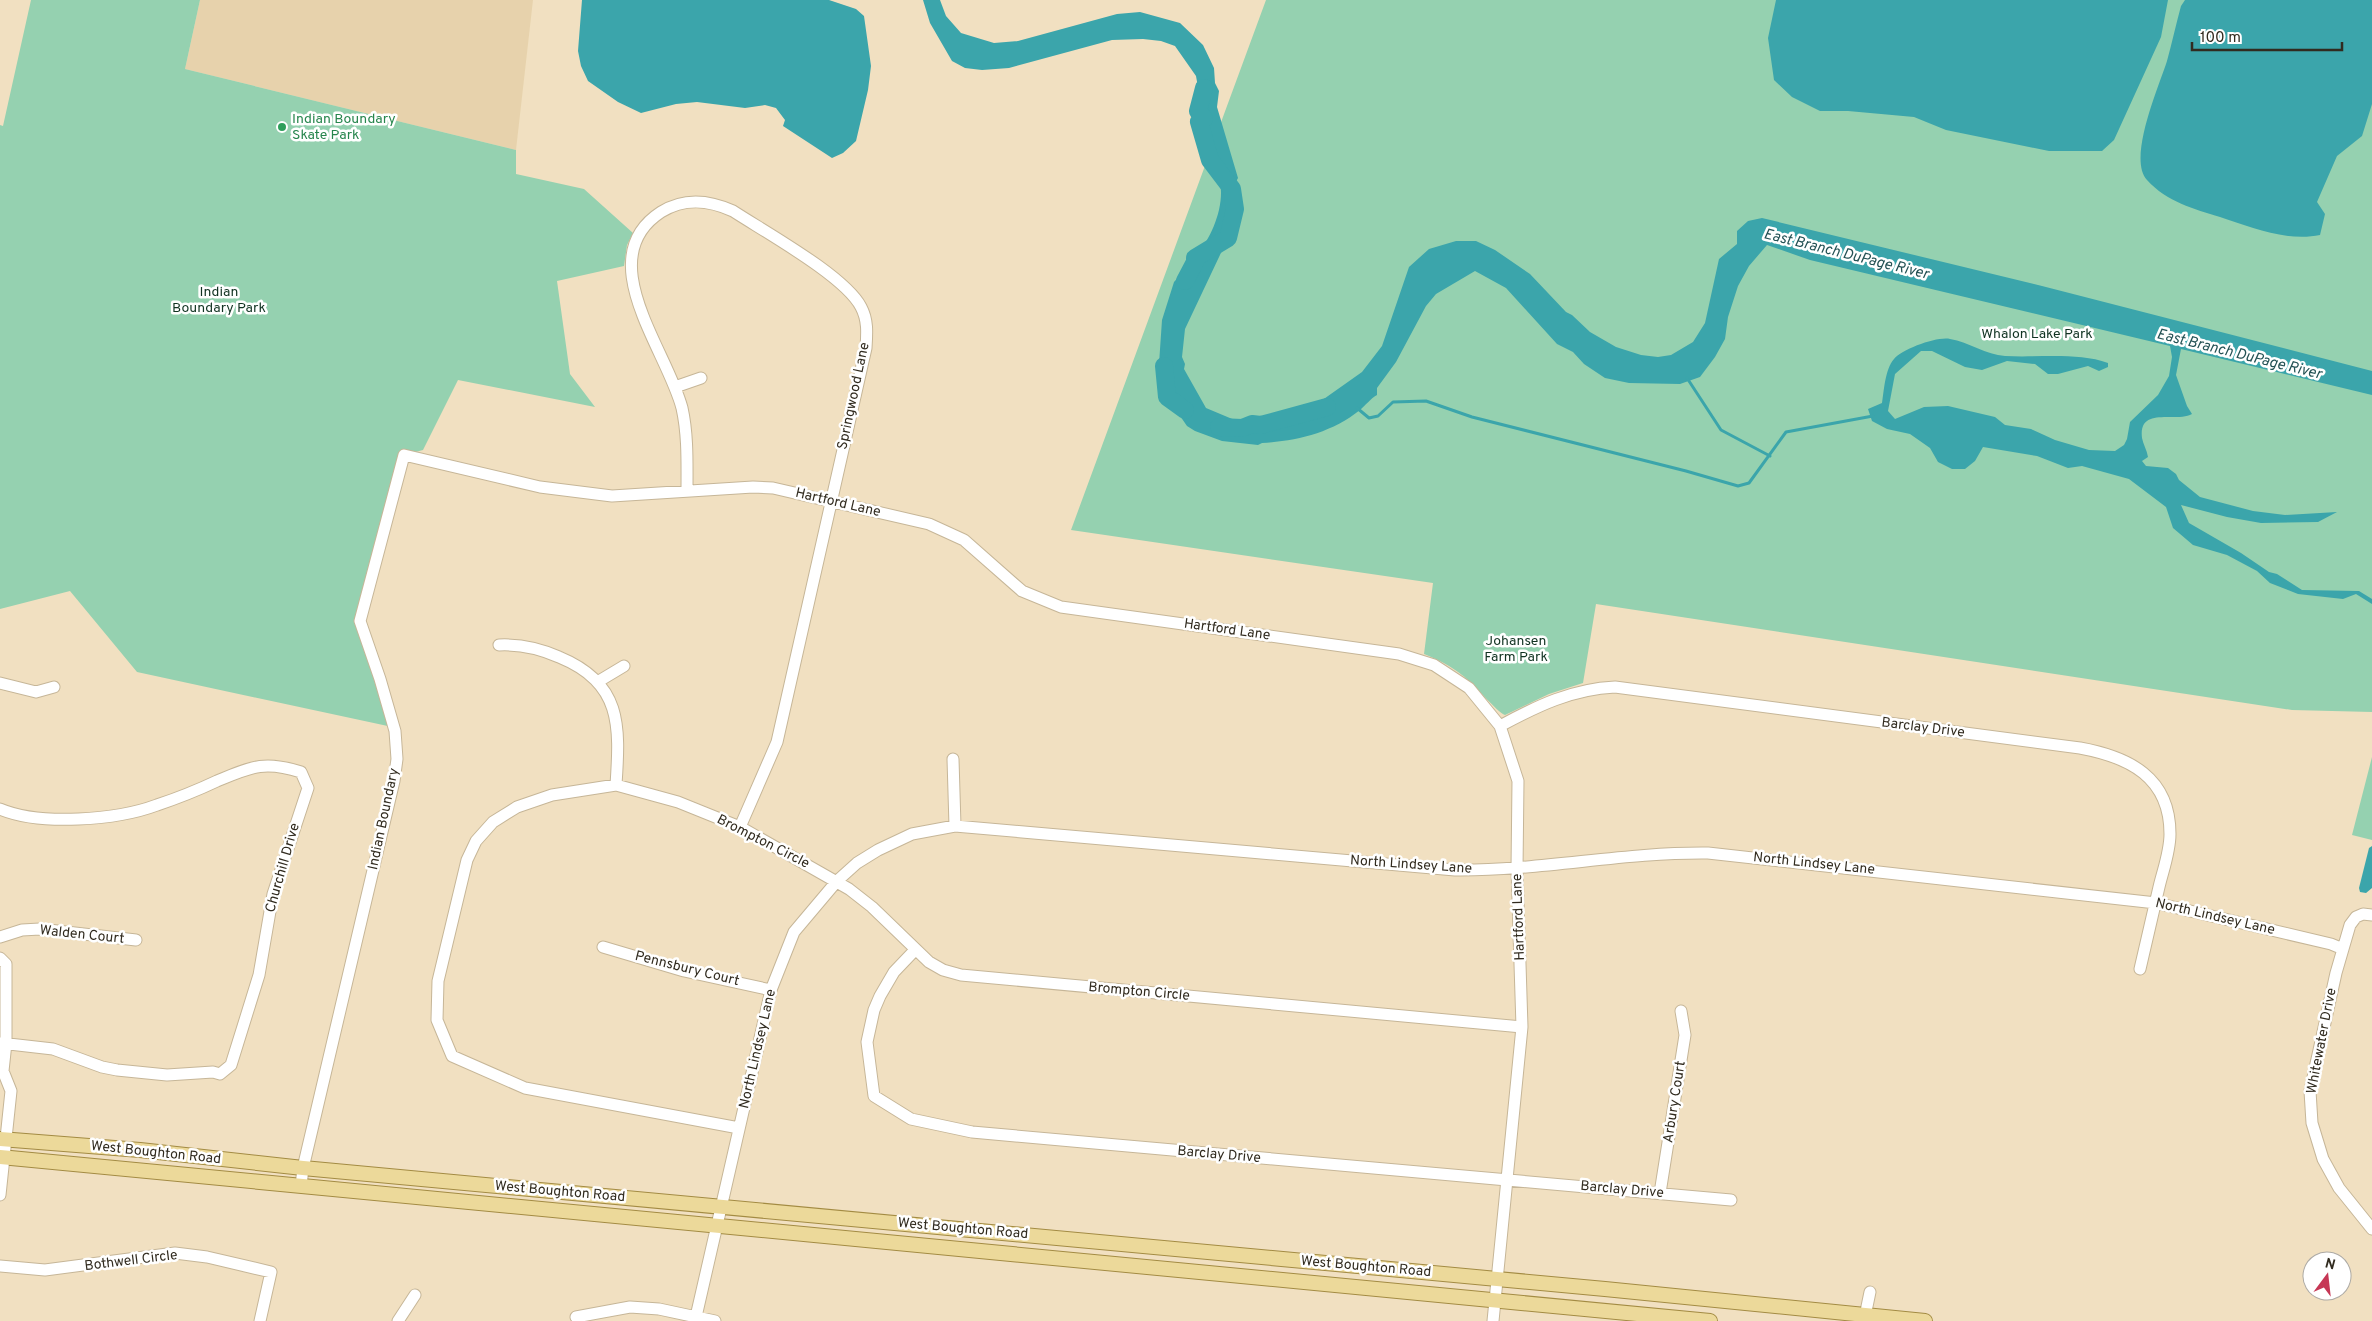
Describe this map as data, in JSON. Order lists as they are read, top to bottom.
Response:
{
  "streets": {
    "main road": ["West Boughton Road"],
    "street": [
      "Springwood Lane",
      "Hartford Lane",
      "Barclay Drive",
      "Indian Boundary",
      "Brompton Circle",
      "North Lindsey Lane",
      "Churchill Drive",
      "Walden Court",
      "Pennsbury Court",
      "Whitewater Drive",
      "Arbury Court",
      "Bothwell Circle"
    ]
  },
  "crossings": [
    ["Springwood Lane", "Hartford Lane"],
    ["Springwood Lane", "Brompton Circle"],
    ["Hartford Lane", "Barclay Drive"],
    ["Hartford Lane", "Indian Boundary"],
    ["Hartford Lane", "Brompton Circle"],
    ["Hartford Lane", "North Lindsey Lane"],
    ["Hartford Lane", "West Boughton Road"],
    ["Barclay Drive", "Brompton Circle"],
    ["Barclay Drive", "North Lindsey Lane"],
    ["Barclay Drive", "Arbury Court"],
    ["Indian Boundary", "West Boughton Road"],
    ["Brompton Circle", "North Lindsey Lane"],
    ["North Lindsey Lane", "Pennsbury Court"],
    ["North Lindsey Lane", "Whitewater Drive"],
    ["North Lindsey Lane", "West Boughton Road"]
  ],
  "water": ["East Branch DuPage River"],
  "parks": ["Indian Boundary Park", "Whalon Lake Park", "Johansen Farm Park"],
  "places": ["Indian Boundary Skate Park"],
  "scale_bar": "100 m",
  "north": "top"
}
